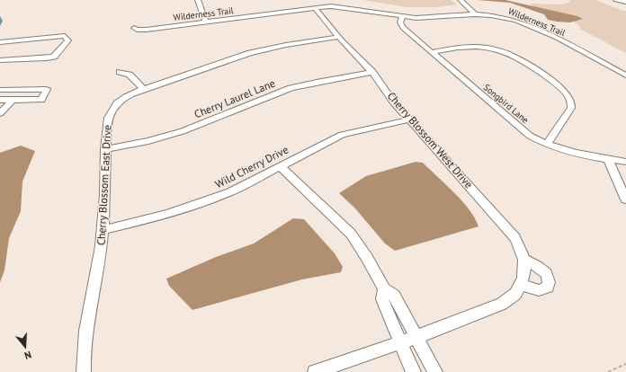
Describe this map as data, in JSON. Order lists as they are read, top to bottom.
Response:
{
  "streets": {
    "street": [
      "Wilderness Trail",
      "Cherry Laurel Lane",
      "Songbird Lane",
      "Cherry Blossom West Drive",
      "Wild Cherry Drive",
      "Cherry Blossom East Drive"
    ]
  },
  "crossings": [
    ["Wilderness Trail", "Songbird Lane"],
    ["Wilderness Trail", "Cherry Blossom West Drive"],
    ["Cherry Laurel Lane", "Cherry Blossom West Drive"],
    ["Cherry Laurel Lane", "Cherry Blossom East Drive"],
    ["Cherry Blossom West Drive", "Wild Cherry Drive"],
    ["Cherry Blossom West Drive", "Cherry Blossom East Drive"],
    ["Wild Cherry Drive", "Cherry Blossom East Drive"]
  ],
  "north": "bottom"
}
